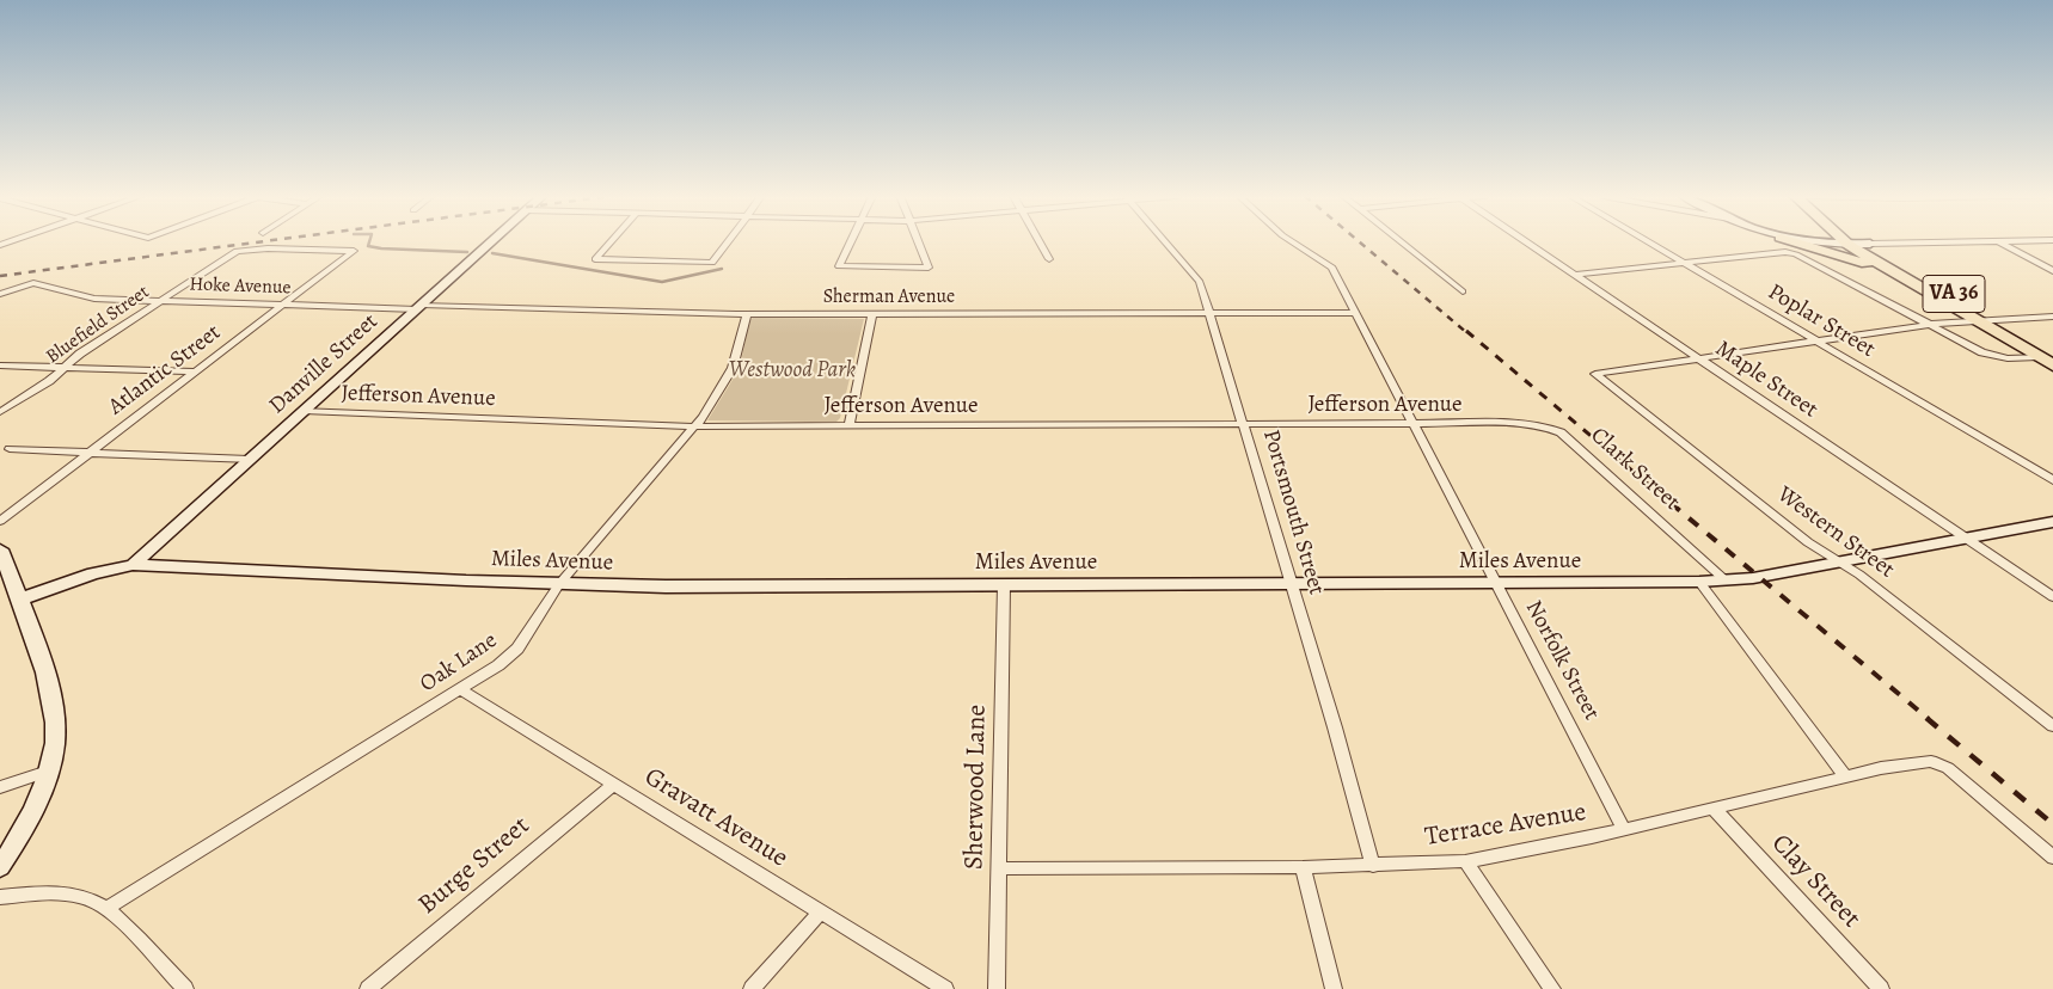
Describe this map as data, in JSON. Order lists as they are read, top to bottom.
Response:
{
  "streets": {
    "highway": ["VA 36"],
    "street": [
      "Hoke Avenue",
      "Sherman Avenue",
      "Poplar Street",
      "Bluefield Street",
      "Danville Street",
      "Atlantic Street",
      "Maple Street",
      "Jefferson Avenue",
      "Clark Street",
      "Portsmouth Street",
      "Western Street",
      "Miles Avenue",
      "Norfolk Street",
      "Oak Lane",
      "Sherwood Lane",
      "Gravatt Avenue",
      "Terrace Avenue",
      "Burge Street",
      "Clay Street"
    ]
  },
  "crossings": [
    ["Hoke Avenue", "Sherman Avenue"],
    ["Hoke Avenue", "Bluefield Street"],
    ["Hoke Avenue", "Danville Street"],
    ["Hoke Avenue", "Atlantic Street"],
    ["Sherman Avenue", "Danville Street"],
    ["Sherman Avenue", "Portsmouth Street"],
    ["Sherman Avenue", "Norfolk Street"],
    ["Sherman Avenue", "Oak Lane"],
    ["Bluefield Street", "Atlantic Street"],
    ["Danville Street", "Jefferson Avenue"],
    ["Danville Street", "Miles Avenue"],
    ["Maple Street", "Western Street"],
    ["Maple Street", "Miles Avenue"],
    ["Jefferson Avenue", "Clark Street"],
    ["Jefferson Avenue", "Portsmouth Street"],
    ["Jefferson Avenue", "Norfolk Street"],
    ["Jefferson Avenue", "Oak Lane"],
    ["Clark Street", "Miles Avenue"],
    ["Portsmouth Street", "Miles Avenue"],
    ["Portsmouth Street", "Terrace Avenue"],
    ["Western Street", "Miles Avenue"],
    ["Miles Avenue", "Norfolk Street"],
    ["Miles Avenue", "Oak Lane"],
    ["Miles Avenue", "Sherwood Lane"],
    ["Norfolk Street", "Terrace Avenue"],
    ["Oak Lane", "Gravatt Avenue"],
    ["Sherwood Lane", "Terrace Avenue"],
    ["Gravatt Avenue", "Burge Street"],
    ["Terrace Avenue", "Clay Street"]
  ],
  "parks": ["Westwood Park"]
}
